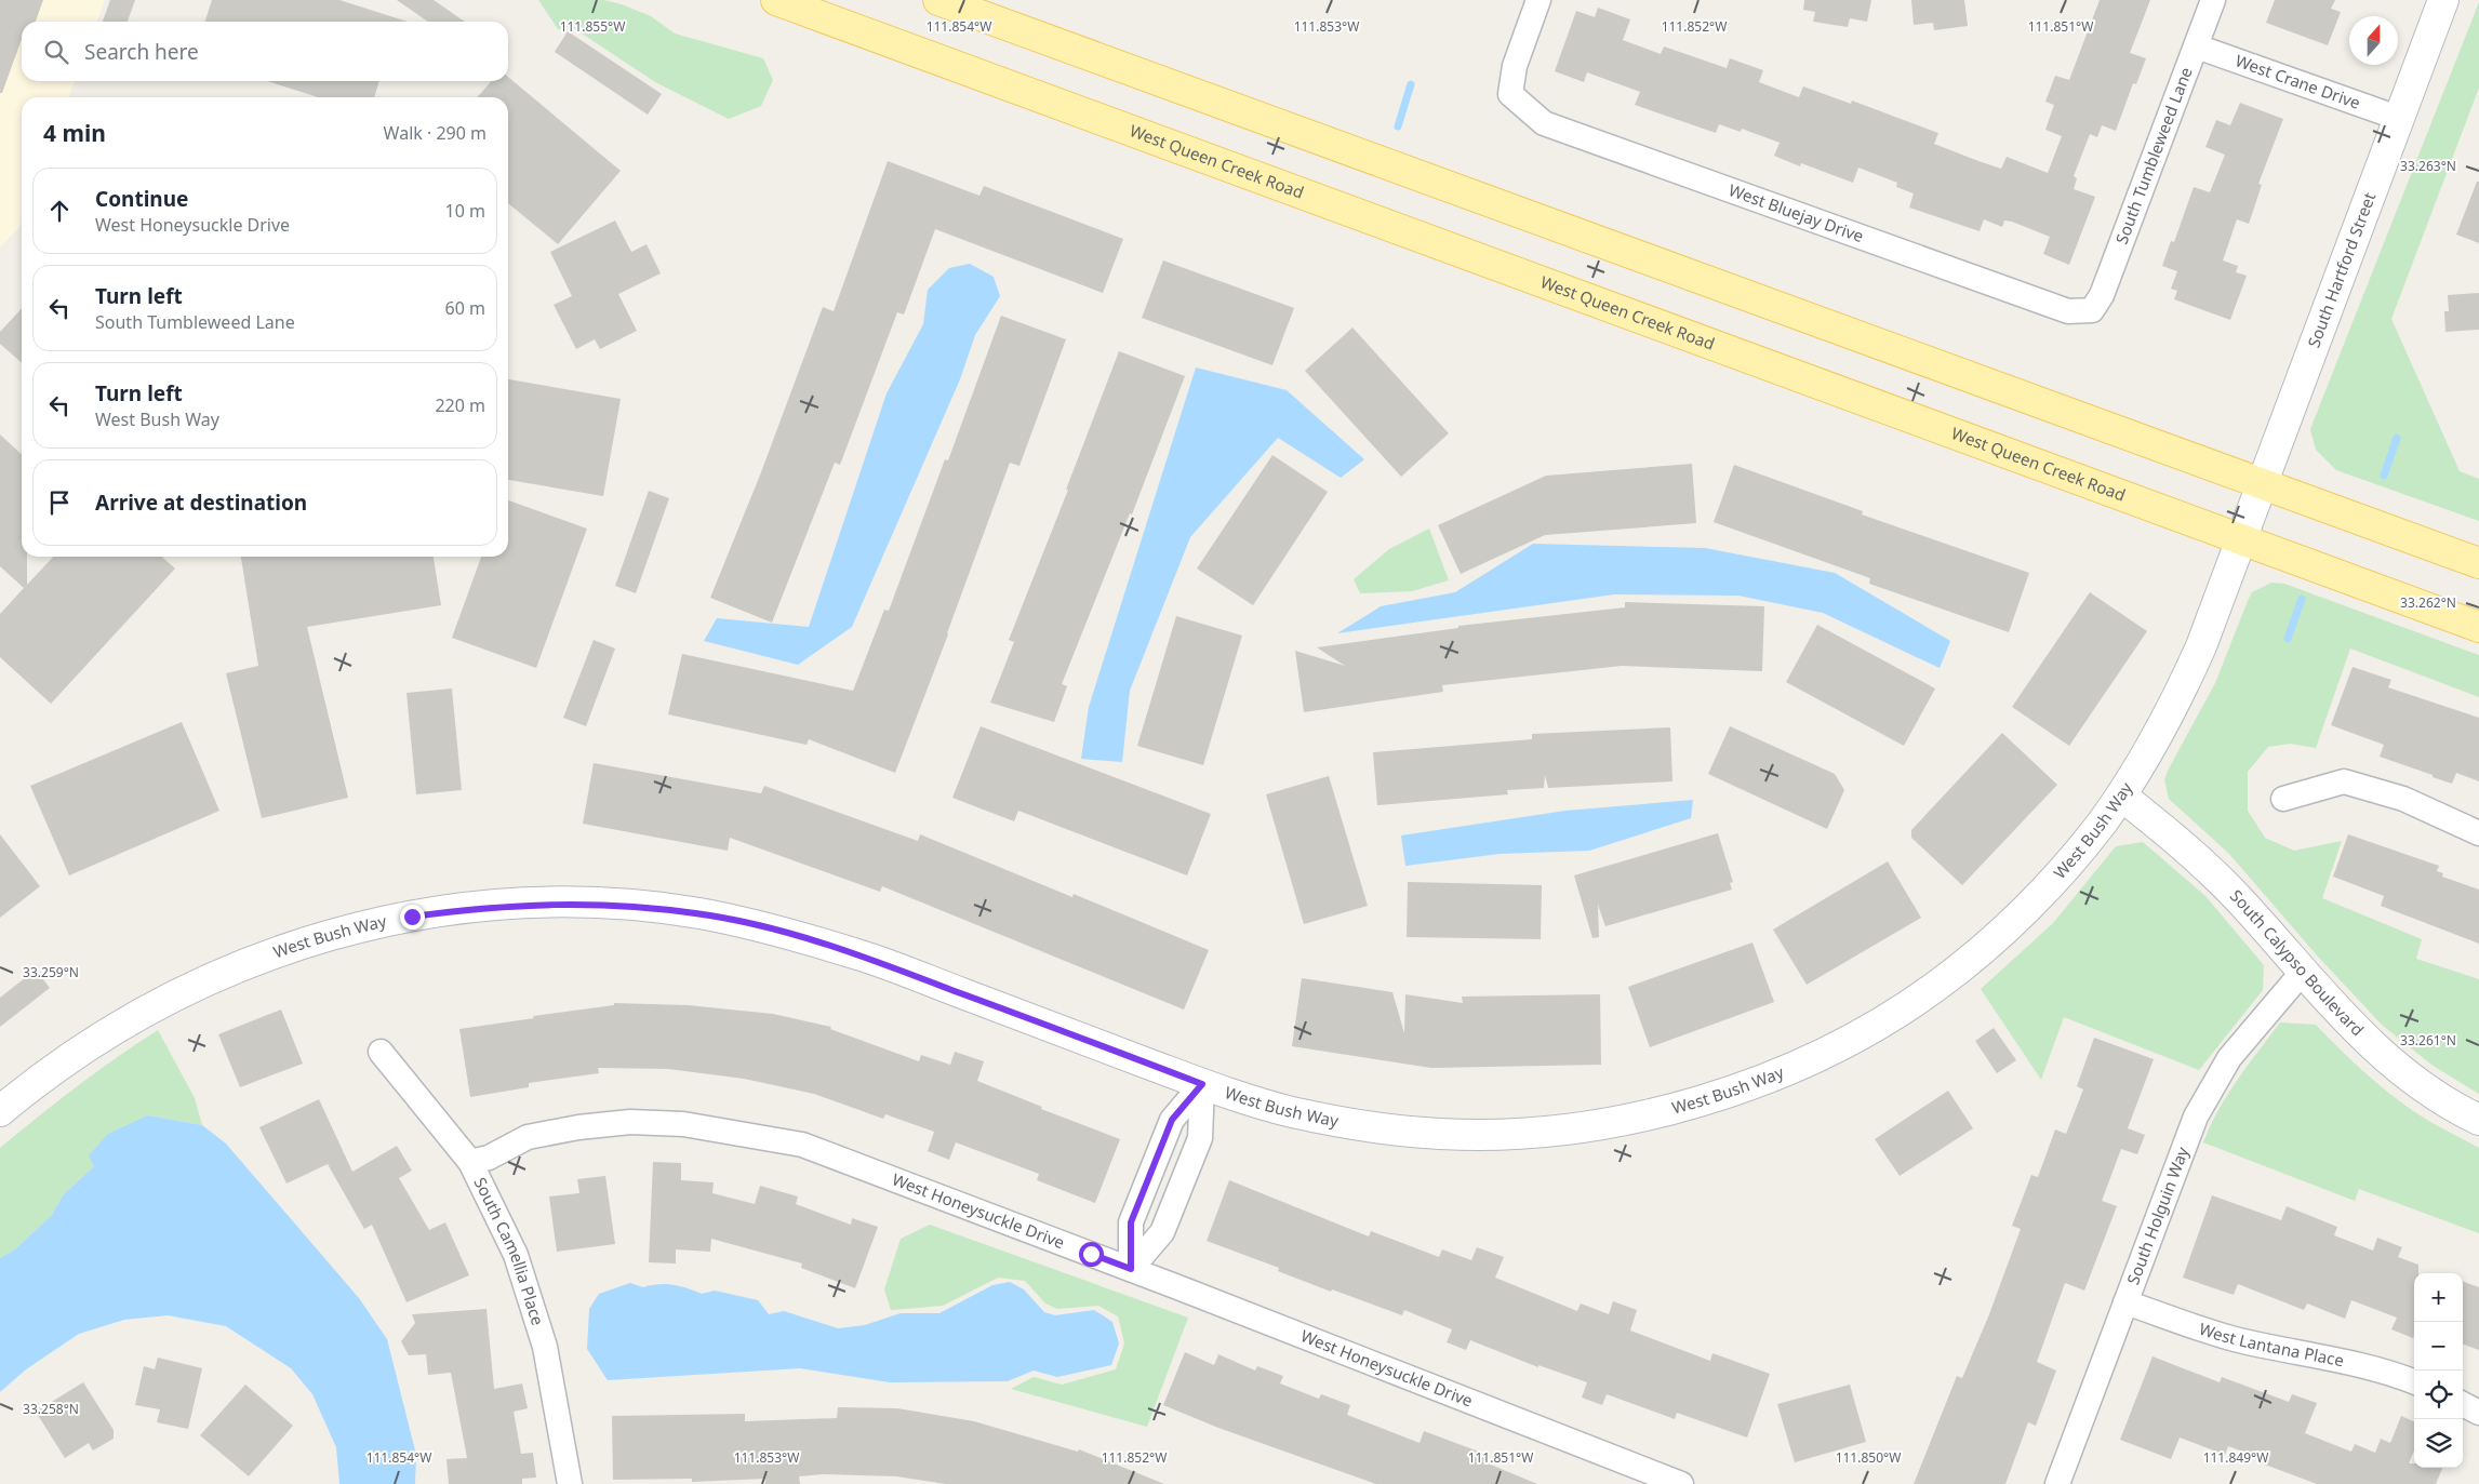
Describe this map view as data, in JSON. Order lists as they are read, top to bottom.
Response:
{
  "streets": {
    "main road": ["West Queen Creek Road"],
    "street": [
      "West Crane Drive",
      "South Tumbleweed Lane",
      "West Bluejay Drive",
      "South Hartford Street",
      "West Bush Way",
      "South Calypso Boulevard",
      "West Honeysuckle Drive",
      "South Holguin Way",
      "South Camellia Place",
      "West Lantana Place"
    ]
  },
  "crossings": [
    ["West Crane Drive", "South Tumbleweed Lane"],
    ["West Crane Drive", "South Hartford Street"],
    ["South Tumbleweed Lane", "West Bluejay Drive"],
    ["West Queen Creek Road", "South Hartford Street"],
    ["West Queen Creek Road", "West Bush Way"],
    ["South Hartford Street", "West Bush Way"],
    ["West Bush Way", "South Calypso Boulevard"],
    ["South Calypso Boulevard", "South Holguin Way"],
    ["West Honeysuckle Drive", "South Camellia Place"],
    ["South Holguin Way", "West Lantana Place"]
  ],
  "north": "top",
  "page": {
    "search": "Search here",
    "heading": ["4 min", "Walk · 290 m"],
    "list": [
      ["Continue", "West Honeysuckle Drive", "10 m"],
      ["Turn left", "South Tumbleweed Lane", "60 m"],
      ["Turn left", "West Bush Way", "220 m"],
      "Arrive at destination"
    ],
    "map_buttons": ["+", "−"]
  },
  "coordinates": [
    "111.855°W",
    "111.854°W",
    "111.853°W",
    "111.852°W",
    "111.851°W",
    "33.263°N",
    "33.262°N",
    "33.259°N",
    "33.261°N",
    "33.258°N",
    "111.850°W",
    "111.849°W"
  ]
}
